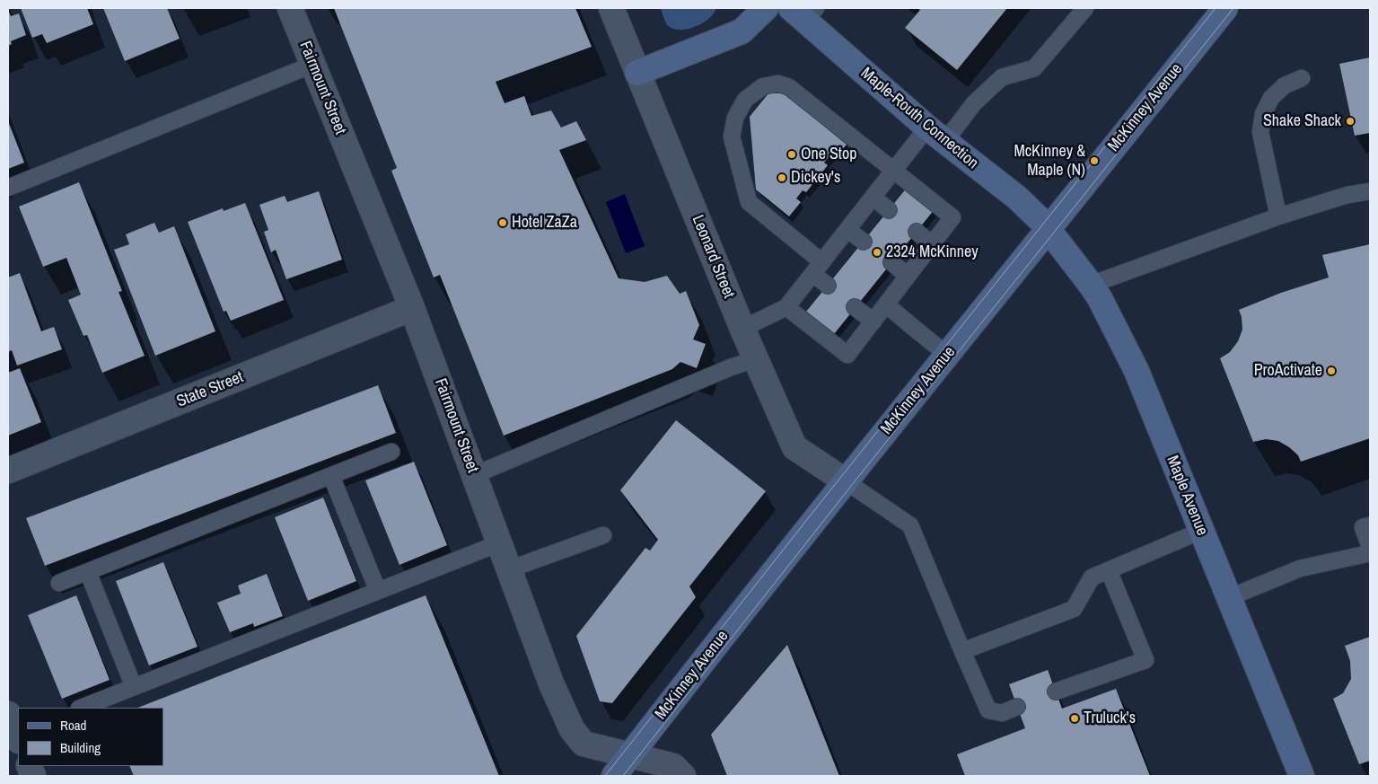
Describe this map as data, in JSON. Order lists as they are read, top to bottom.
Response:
{
  "streets": {
    "main road": ["McKinney Avenue", "Maple-Routh Connection", "Maple Avenue"],
    "street": ["Fairmount Street", "Leonard Street", "State Street"]
  },
  "crossings": [
    ["Fairmount Street", "McKinney Avenue"],
    ["Fairmount Street", "State Street"],
    ["McKinney Avenue", "Maple-Routh Connection"],
    ["McKinney Avenue", "Leonard Street"],
    ["McKinney Avenue", "Maple Avenue"],
    ["Maple-Routh Connection", "Maple Avenue"]
  ],
  "places": [
    "Shake Shack",
    "One Stop",
    "McKinney & Maple (N)",
    "Dickey's",
    "Hotel ZaZa",
    "2324 McKinney",
    "ProActivate",
    "Truluck's"
  ],
  "legend": ["Road", "Building"]
}
